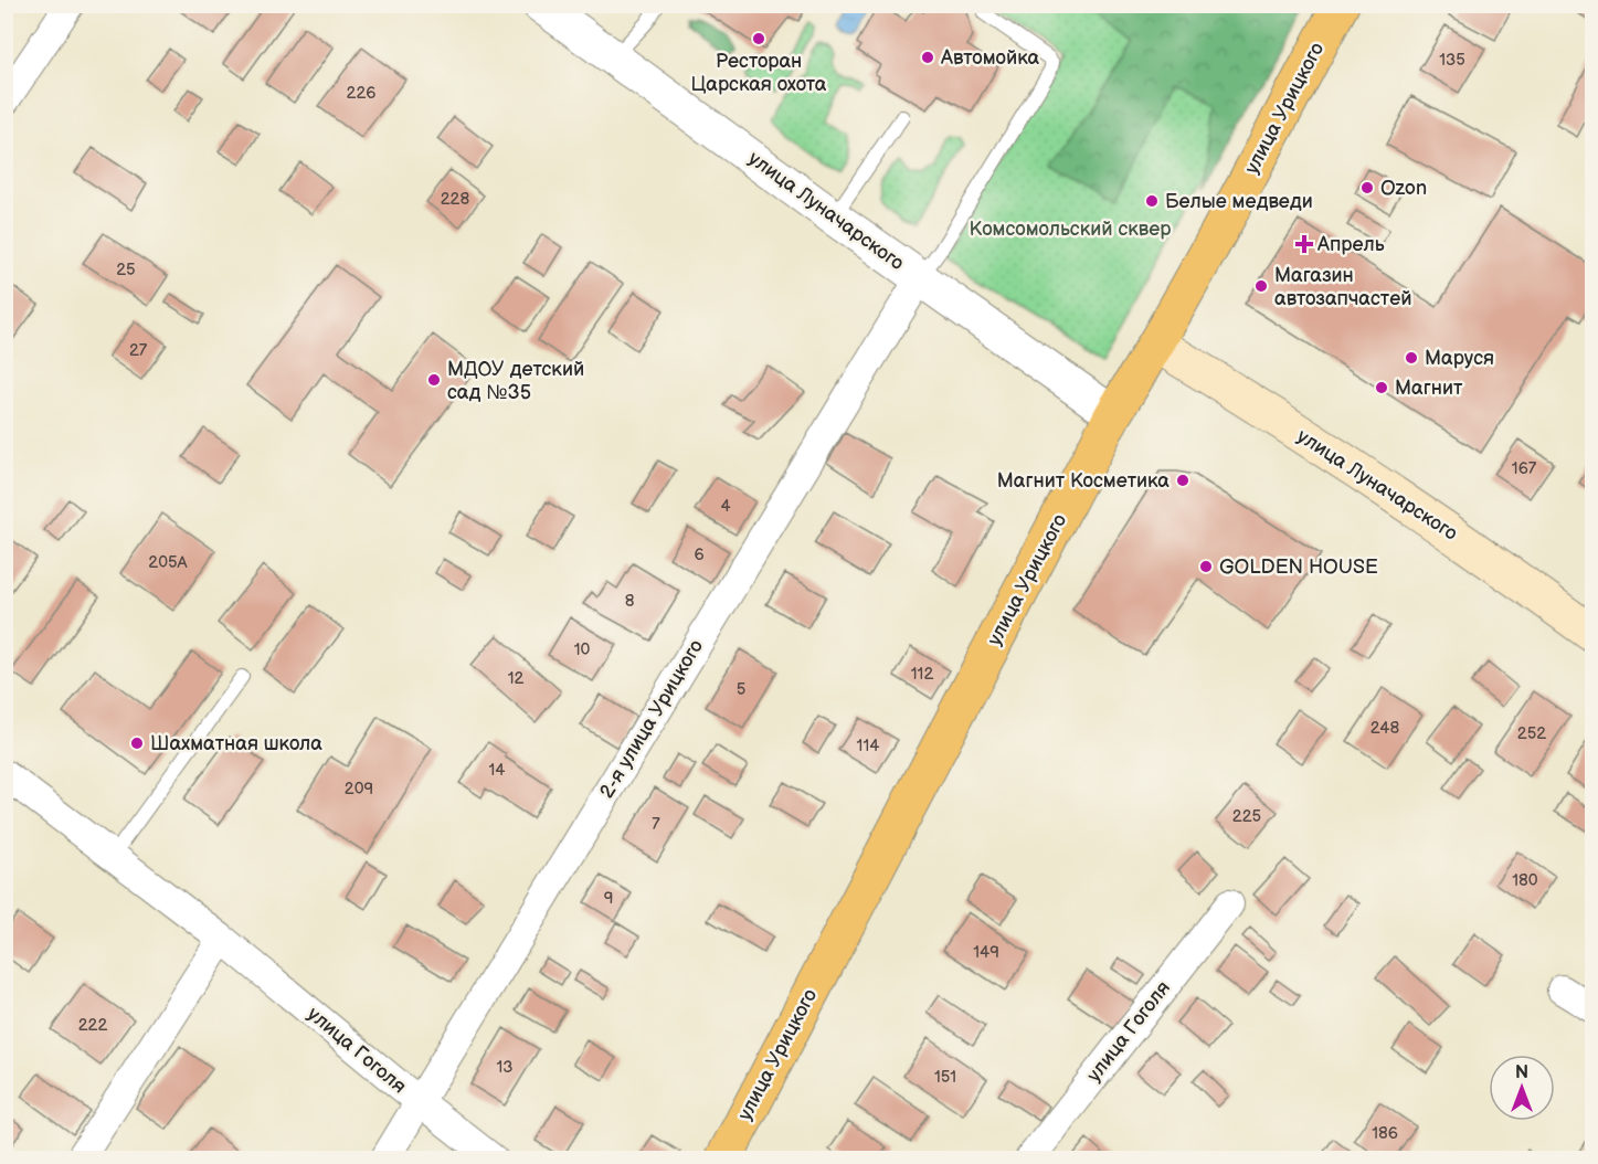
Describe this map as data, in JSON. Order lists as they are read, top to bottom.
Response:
{
  "streets": {
    "main road": ["улица Урицкого", "улица Луначарского"],
    "street": ["2-я улица Урицкого", "улица Гоголя"]
  },
  "crossings": [
    ["улица Урицкого", "улица Луначарского"],
    ["улица Луначарского", "2-я улица Урицкого"],
    ["2-я улица Урицкого", "улица Гоголя"]
  ],
  "parks": ["Комсомольский сквер"],
  "places": {
    "other": [
      "Ресторан Царская охота",
      "Автомойка",
      "Ozon",
      "Белые медведи",
      "Магазин автозапчастей",
      "Маруся",
      "МДОУ детский сад №35",
      "Магнит",
      "Магнит Косметика",
      "GOLDEN HOUSE",
      "Шахматная школа"
    ],
    "health": ["Апрель"]
  },
  "house_numbers": [
    "135",
    "226",
    "228",
    "25",
    "27",
    "167",
    "4",
    "6",
    "205А",
    "8",
    "10",
    "112",
    "12",
    "5",
    "248",
    "252",
    "114",
    "14",
    "209",
    "225",
    "7",
    "180",
    "9",
    "149",
    "222",
    "13",
    "151",
    "186"
  ],
  "north": "top"
}
